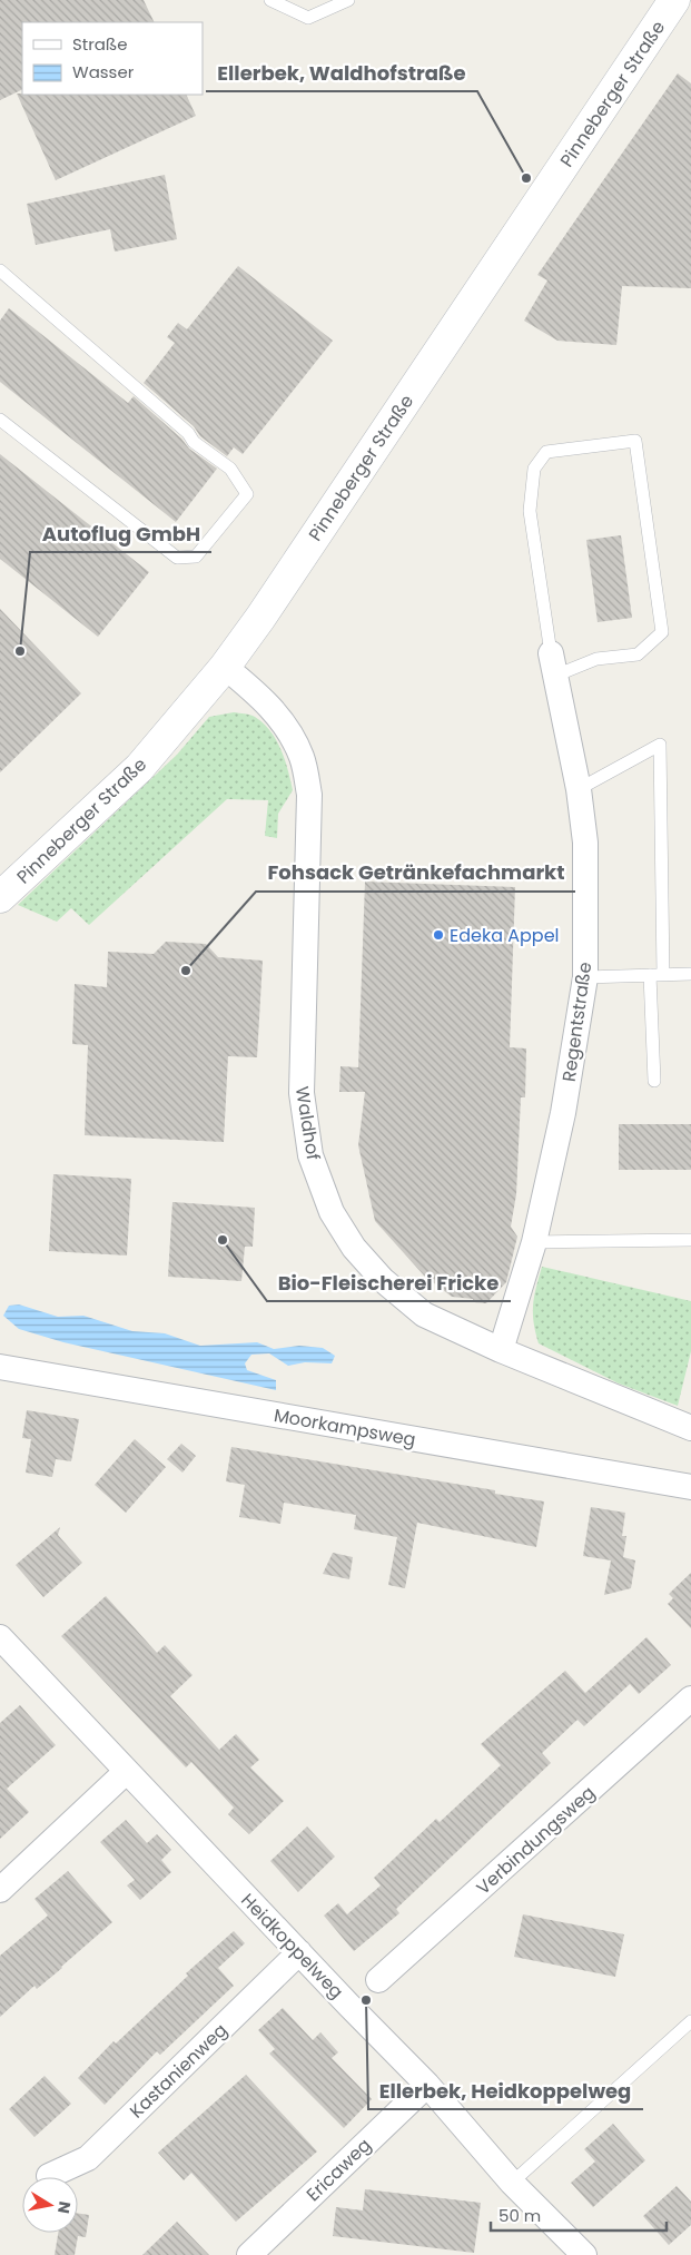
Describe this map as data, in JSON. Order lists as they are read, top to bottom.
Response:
{
  "streets": {
    "main road": ["Pinneberger Straße"],
    "street": [
      "Regentstraße",
      "Waldhof",
      "Moorkampsweg",
      "Verbindungsweg",
      "Heidkoppelweg",
      "Kastanienweg",
      "Ericaweg"
    ]
  },
  "crossings": [
    ["Pinneberger Straße", "Waldhof"],
    ["Regentstraße", "Waldhof"],
    ["Heidkoppelweg", "Kastanienweg"],
    ["Heidkoppelweg", "Ericaweg"]
  ],
  "places": [
    "Ellerbek, Waldhofstraße",
    "Autoflug GmbH",
    "Edeka Appel",
    "Fohsack Getränkefachmarkt",
    "Bio-Fleischerei Fricke",
    "Ellerbek, Heidkoppelweg"
  ],
  "legend": ["Straße", "Wasser"],
  "scale_bar": "50 m",
  "north": "right"
}
